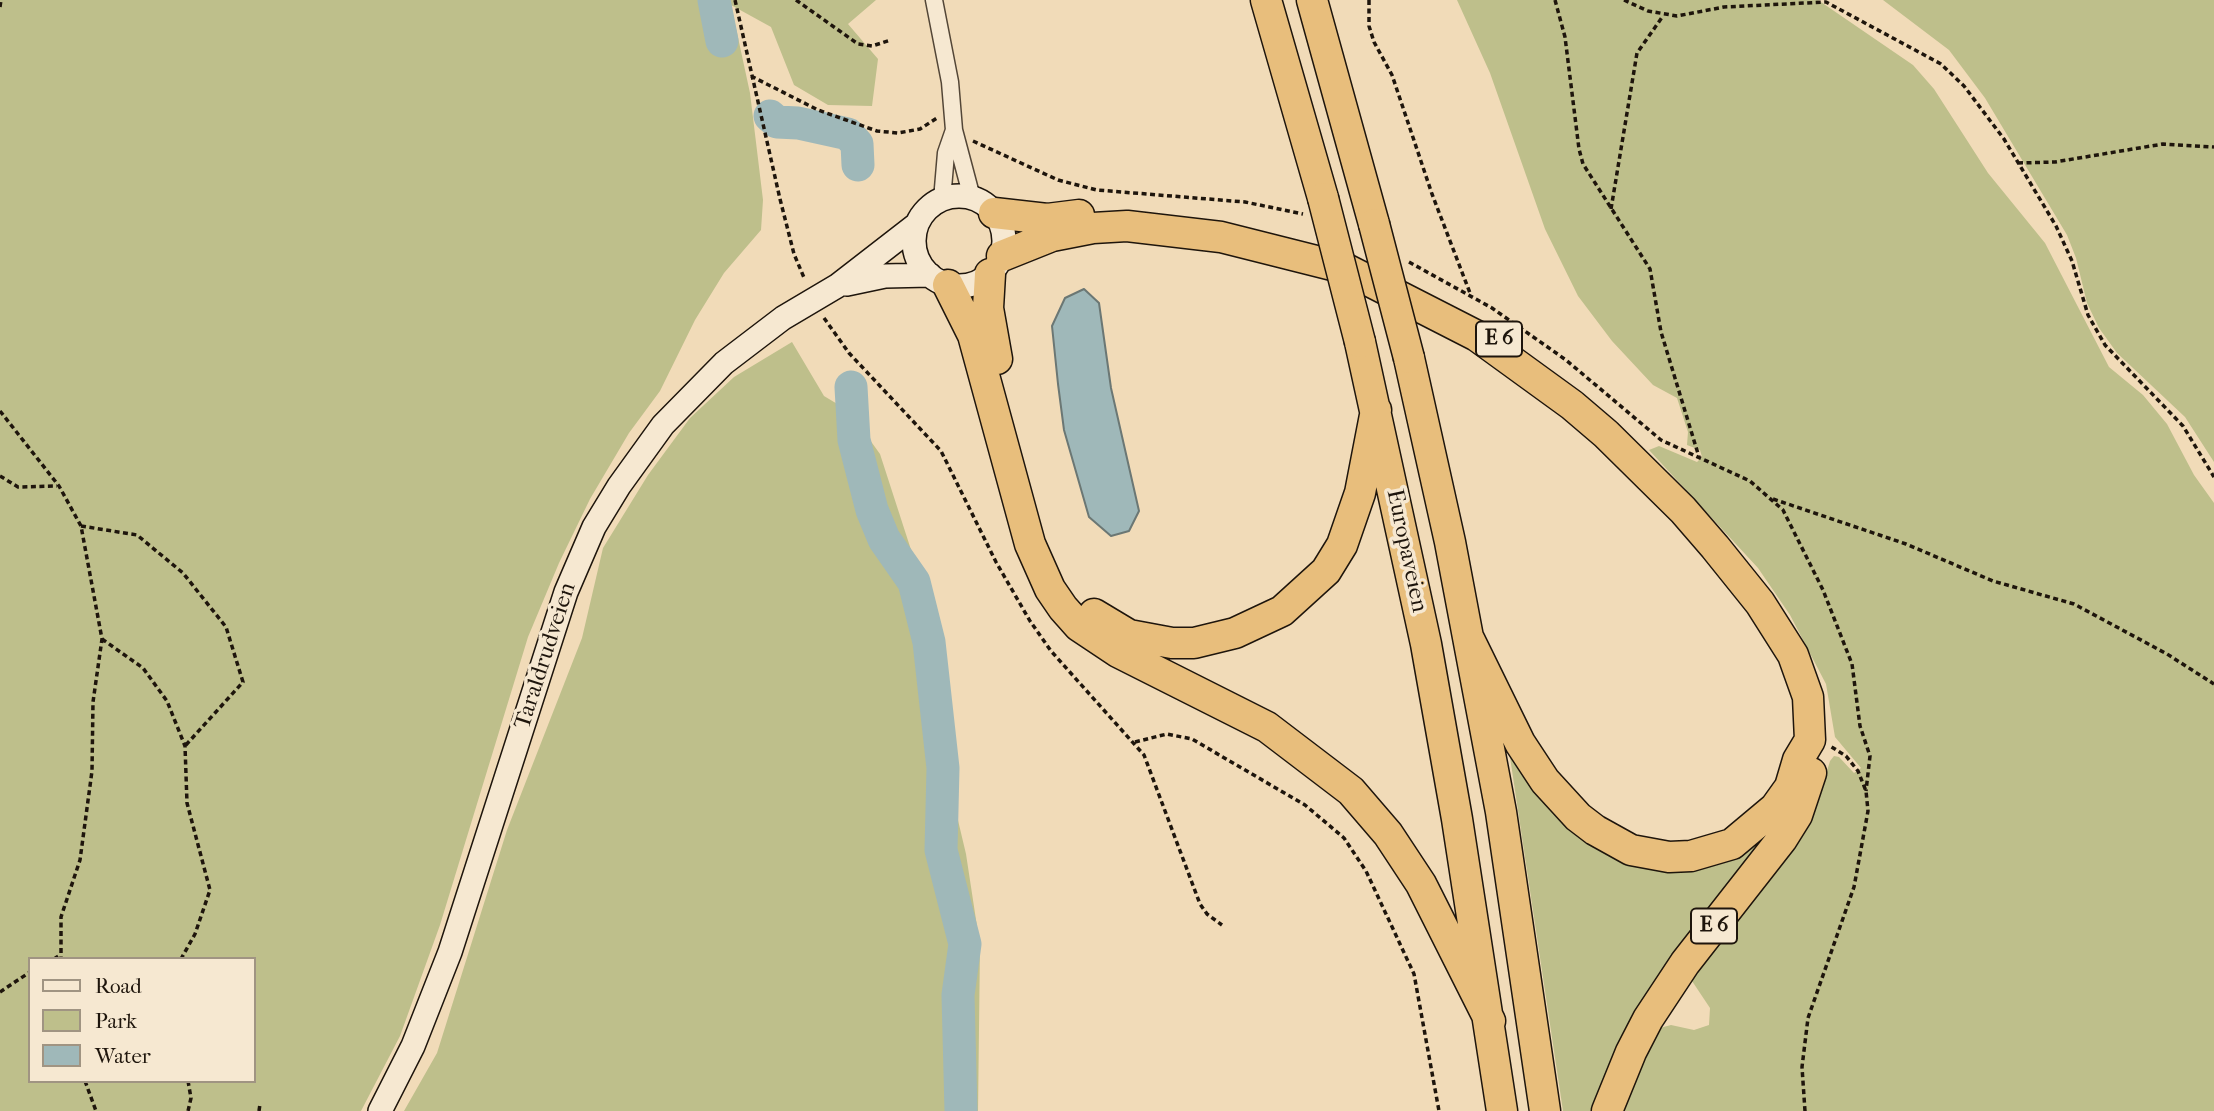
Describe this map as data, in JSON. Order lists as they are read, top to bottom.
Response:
{
  "streets": {
    "highway": ["E 6", "Europaveien"],
    "main road": ["Taraldrudveien"]
  },
  "crossings": [
    ["E 6", "Europaveien"],
    ["E 6", "Taraldrudveien"]
  ],
  "legend": ["Road", "Park", "Water"]
}
